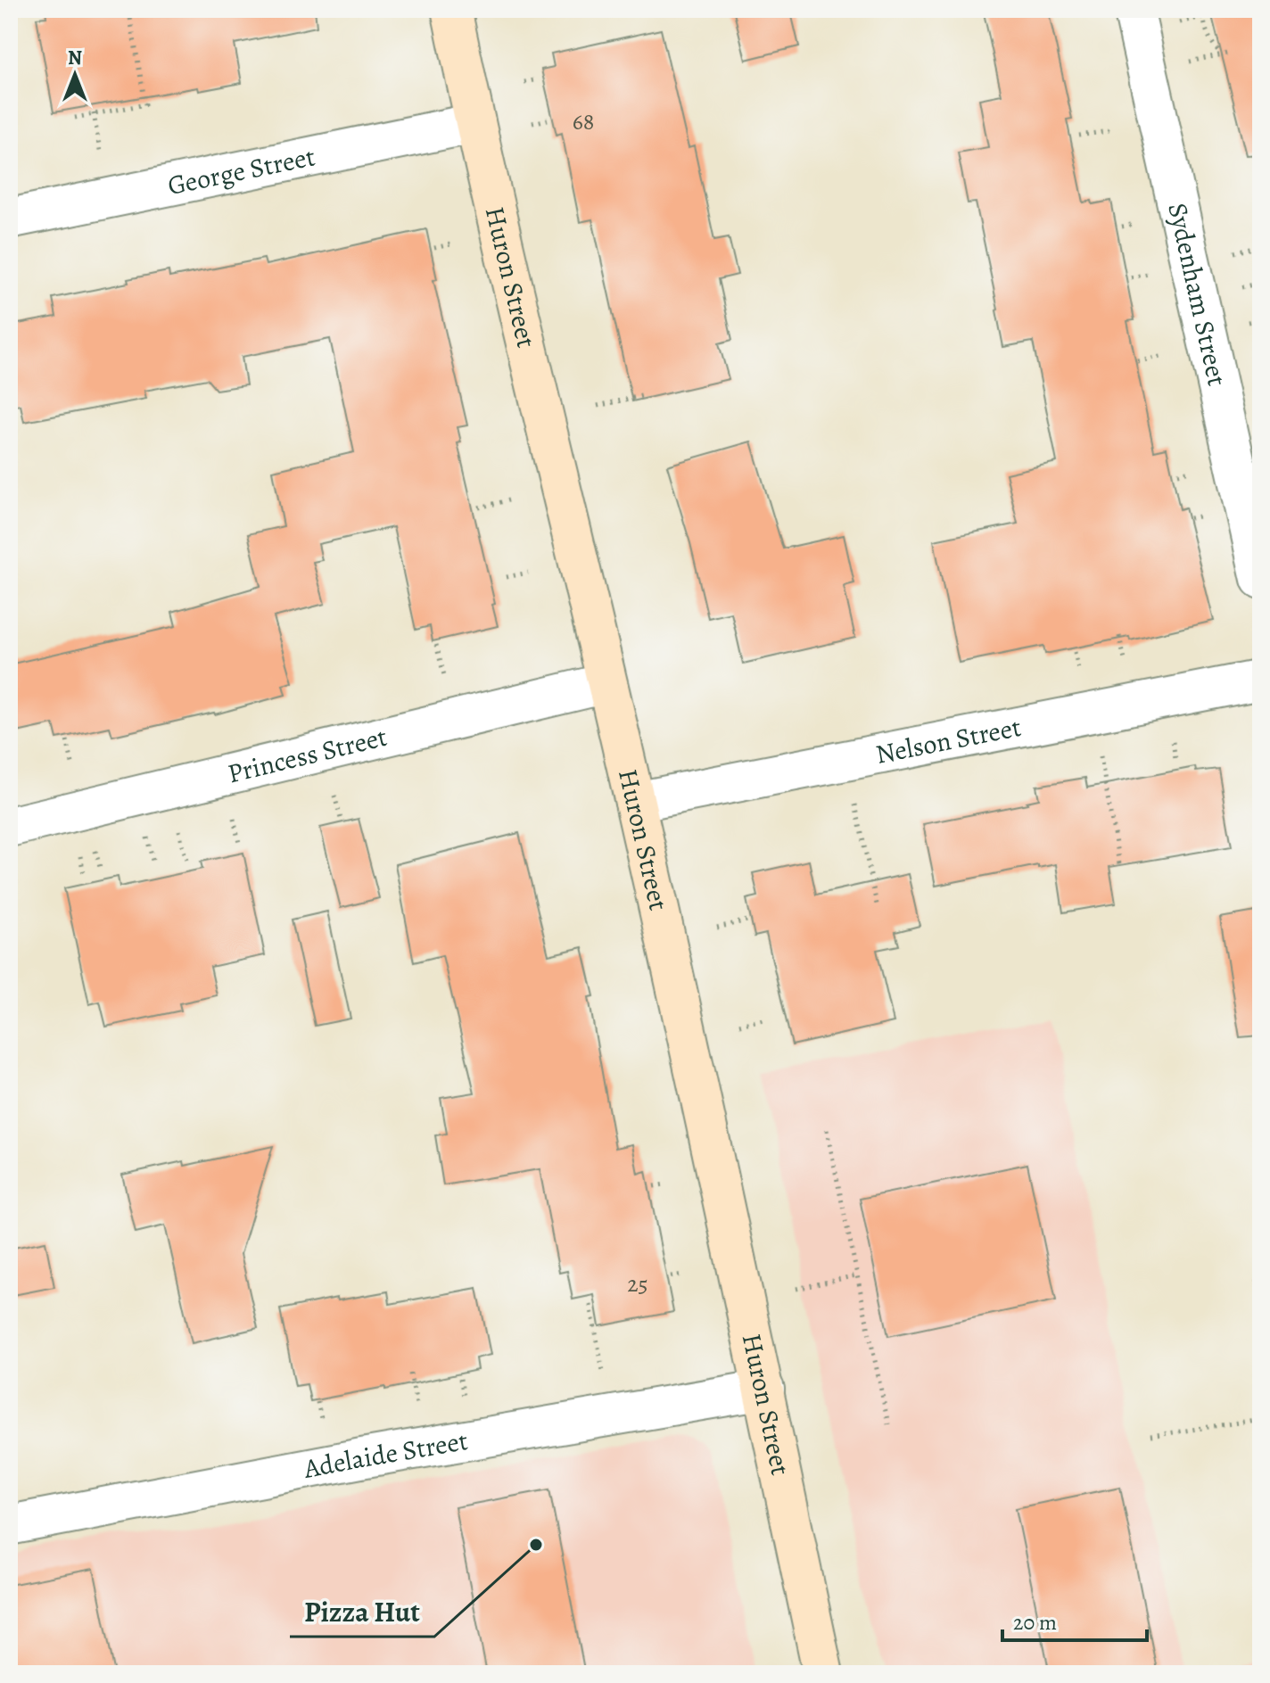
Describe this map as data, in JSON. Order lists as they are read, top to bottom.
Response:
{
  "streets": {
    "main road": ["Huron Street"],
    "street": [
      "George Street",
      "Sydenham Street",
      "Nelson Street",
      "Princess Street",
      "Adelaide Street"
    ]
  },
  "crossings": [
    ["George Street", "Huron Street"],
    ["Huron Street", "Nelson Street"],
    ["Huron Street", "Princess Street"],
    ["Huron Street", "Adelaide Street"]
  ],
  "places": ["Pizza Hut"],
  "house_numbers": ["68", "25"],
  "scale_bar": "20 m",
  "north": "top"
}
